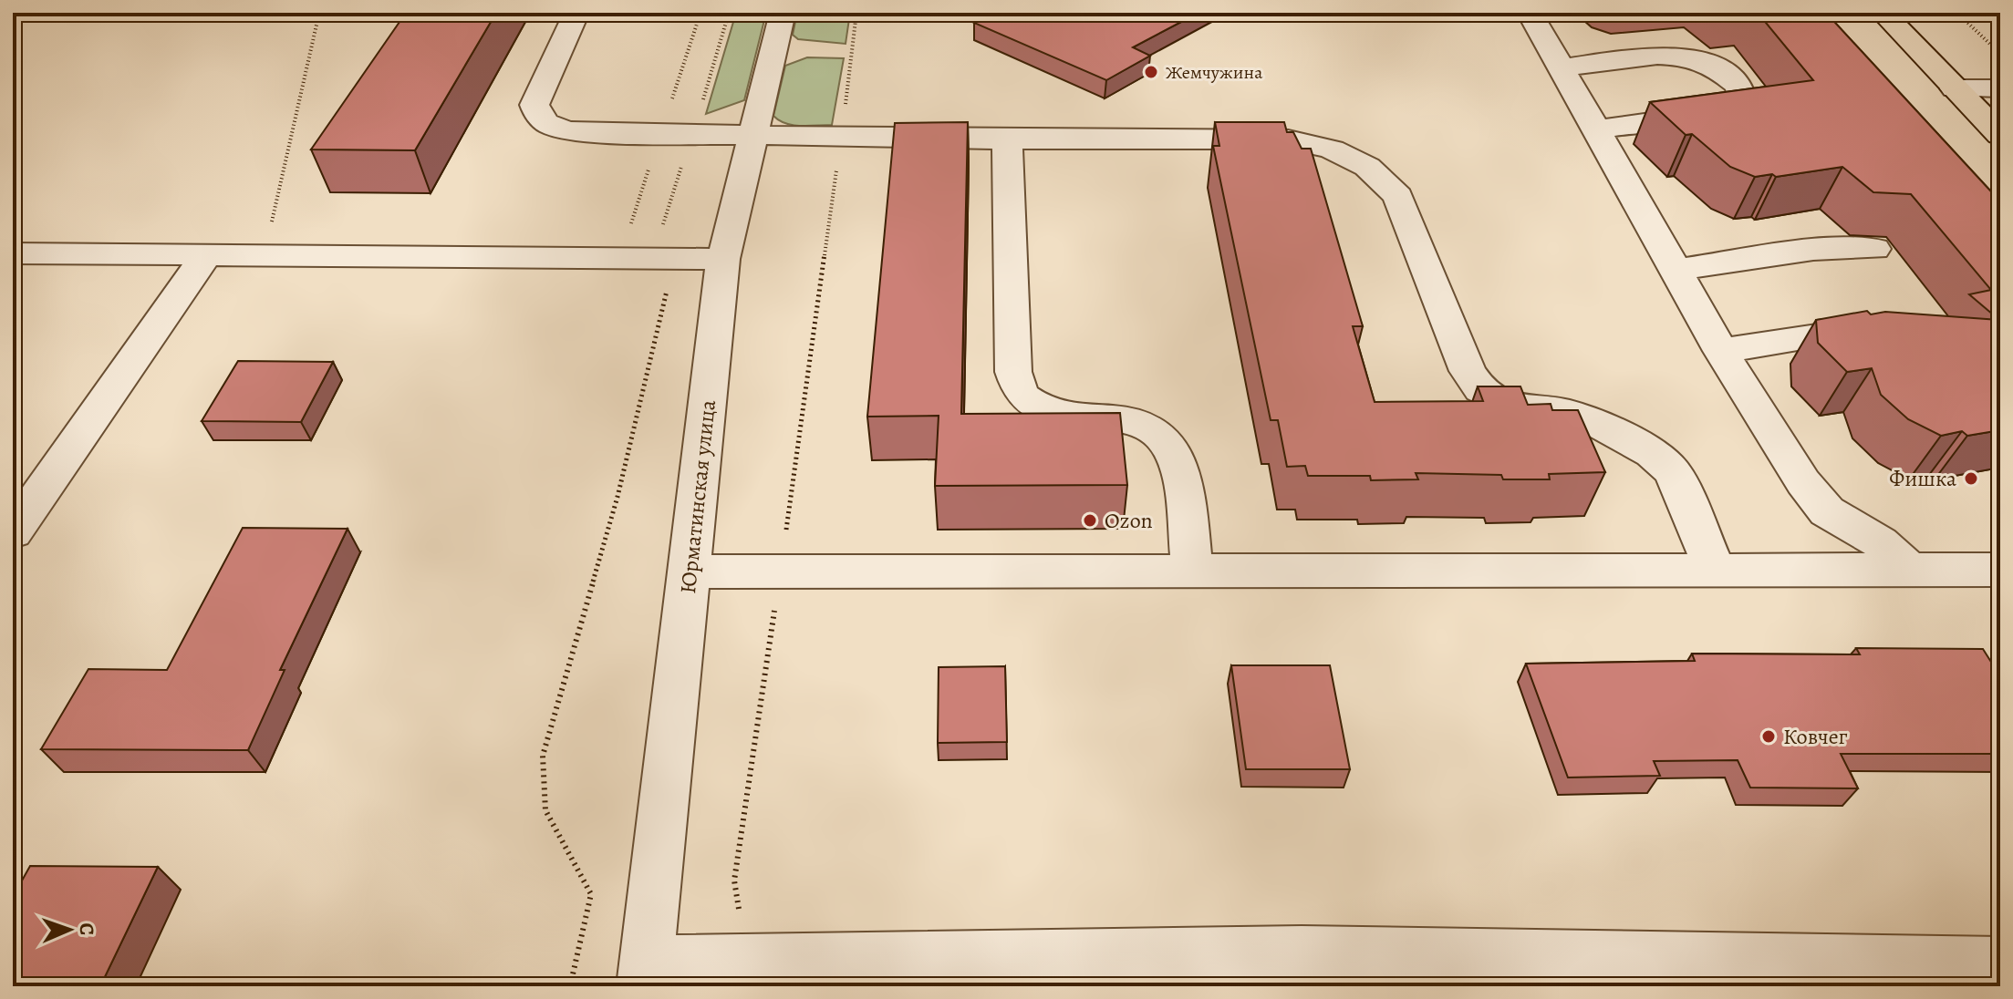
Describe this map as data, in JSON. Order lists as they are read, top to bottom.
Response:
{
  "streets": {
    "street": ["Юрматинская улица"]
  },
  "places": [
    "Жемчужина",
    "Фишка",
    "Ozon",
    "Ковчег"
  ],
  "north": "right"
}
